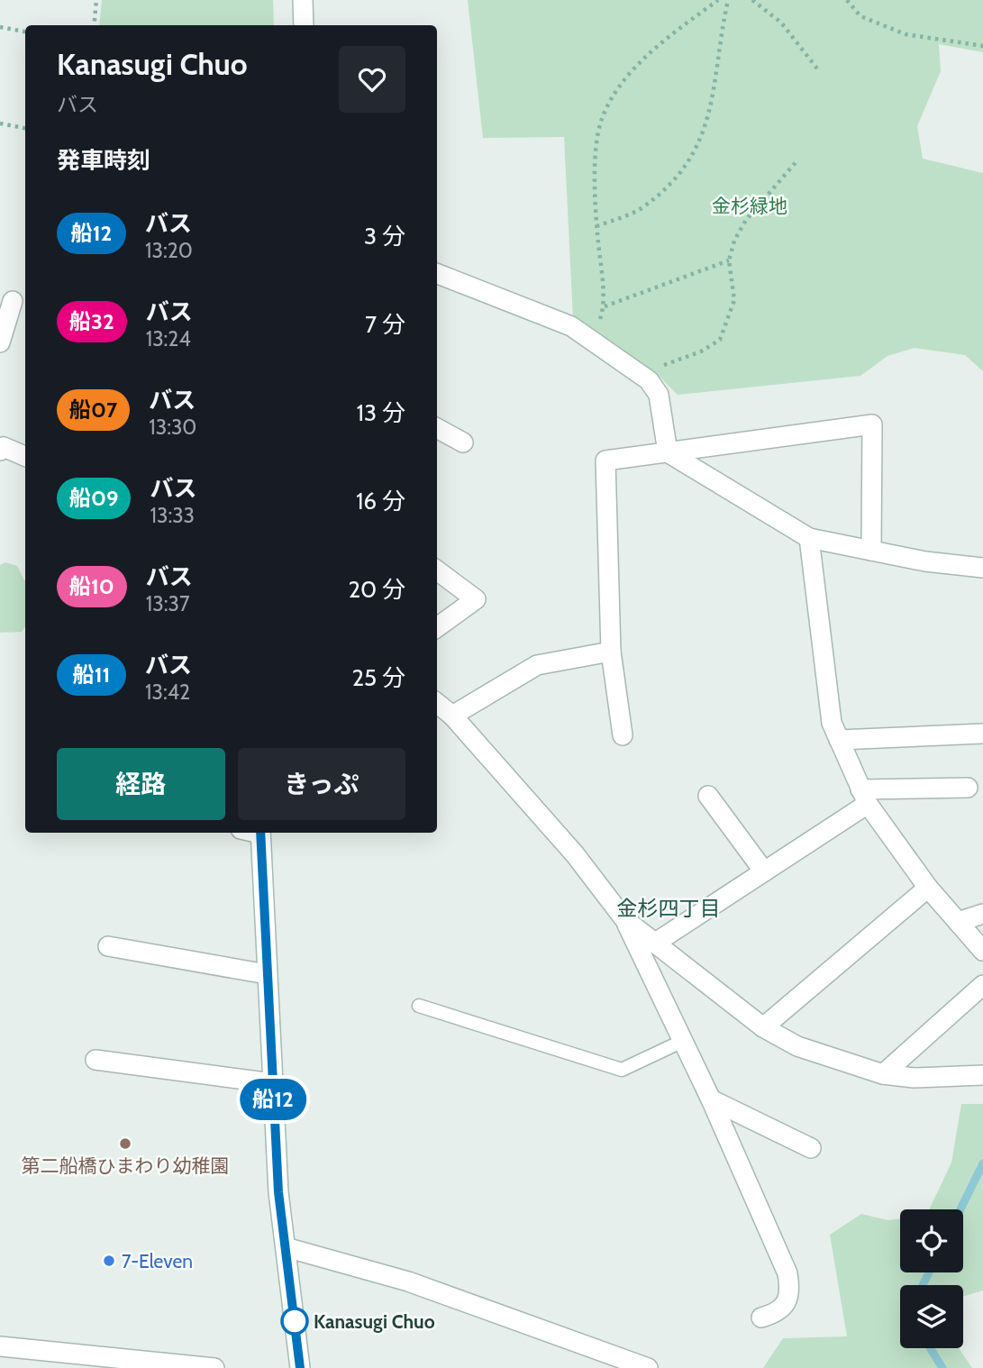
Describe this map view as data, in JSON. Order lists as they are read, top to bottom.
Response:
{
  "districts": ["金杉四丁目"],
  "parks": ["金杉緑地"],
  "places": ["第二船橋ひまわり幼稚園", "7-Eleven", "Kanasugi Chuo"],
  "lines": ["bus line 船12"],
  "page": {
    "on_map": "船12",
    "heading": [
      ["Kanasugi Chuo", "バス"],
      "発車時刻"
    ],
    "list": [
      {
        "mark": "船12",
        "name": "バス",
        "note": "13:20",
        "value": "3 分"
      },
      {
        "mark": "船32",
        "name": "バス",
        "note": "13:24",
        "value": "7 分"
      },
      {
        "mark": "船07",
        "name": "バス",
        "note": "13:30",
        "value": "13 分"
      },
      {
        "mark": "船09",
        "name": "バス",
        "note": "13:33",
        "value": "16 分"
      },
      {
        "mark": "船10",
        "name": "バス",
        "note": "13:37",
        "value": "20 分"
      },
      {
        "mark": "船11",
        "name": "バス",
        "note": "13:42",
        "value": "25 分"
      }
    ],
    "buttons": ["経路", "きっぷ"]
  }
}
